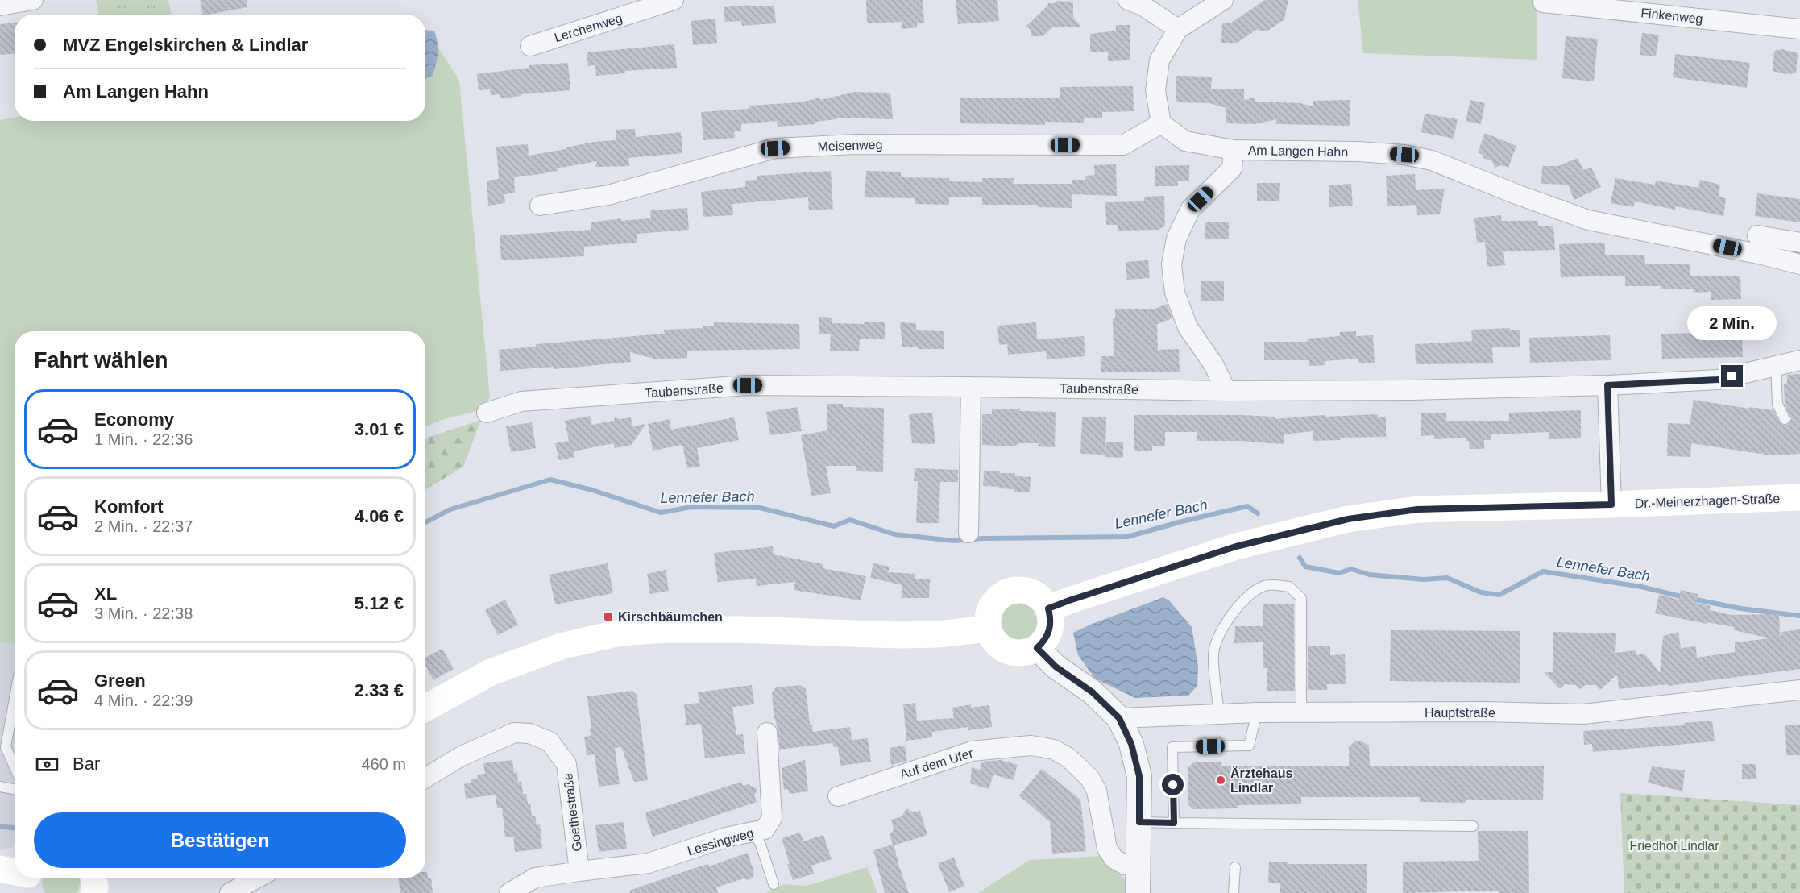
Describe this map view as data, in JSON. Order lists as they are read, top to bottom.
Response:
{
  "streets": {
    "main road": ["Dr.-Meinerzhagen-Straße"],
    "street": [
      "Finkenweg",
      "Lerchenweg",
      "Meisenweg",
      "Am Langen Hahn",
      "Taubenstraße",
      "Hauptstraße",
      "Auf dem Ufer",
      "Goethestraße",
      "Lessingweg"
    ]
  },
  "crossings": [
    ["Am Langen Hahn", "Taubenstraße"],
    ["Goethestraße", "Lessingweg"]
  ],
  "water": ["Lennefer Bach"],
  "parks": ["Friedhof Lindlar"],
  "places": {
    "transit": ["Kirschbäumchen"],
    "other": ["Ärztehaus Lindlar"]
  },
  "page": {
    "banner": ["MVZ Engelskirchen & Lindlar", "Am Langen Hahn"],
    "bubble": "2 Min.",
    "heading": "Fahrt wählen",
    "list": [
      {
        "name": "Economy",
        "note": "1 Min. · 22:36",
        "value": "3.01 €"
      },
      {
        "name": "Komfort",
        "note": "2 Min. · 22:37",
        "value": "4.06 €"
      },
      {
        "name": "XL",
        "note": "3 Min. · 22:38",
        "value": "5.12 €"
      },
      {
        "name": "Green",
        "note": "4 Min. · 22:39",
        "value": "2.33 €"
      }
    ],
    "pay": ["Bar", "460 m"],
    "buttons": "Bestätigen"
  }
}
